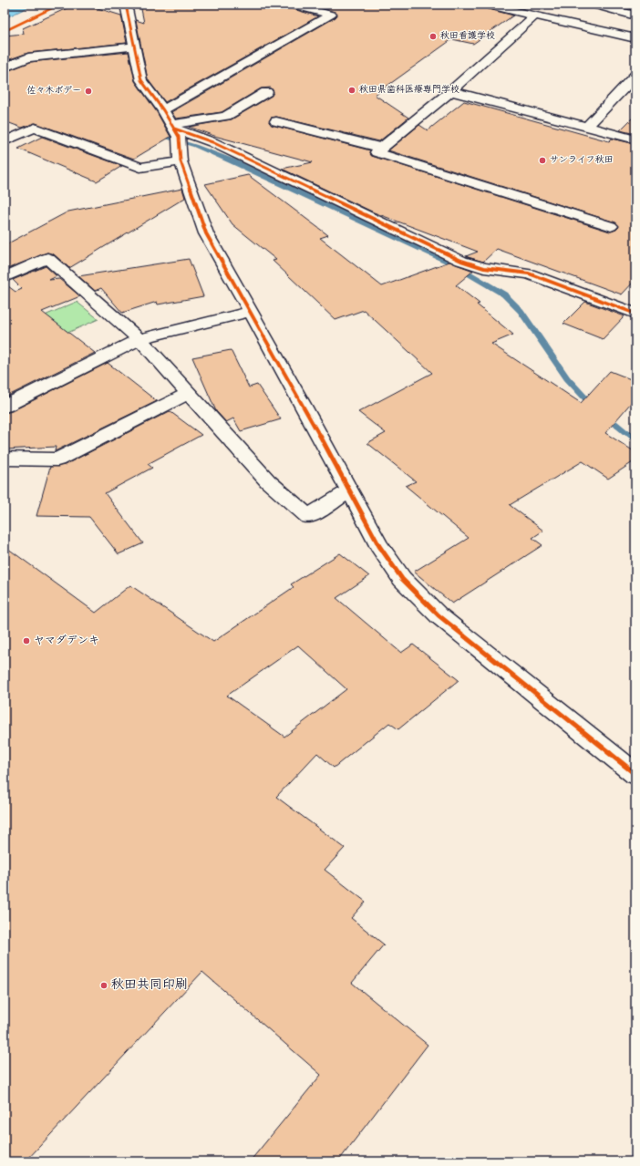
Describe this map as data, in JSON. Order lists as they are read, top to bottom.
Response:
{
  "places": [
    "秋田看護学校",
    "秋田県歯科医療専門学校",
    "佐々木ボデー",
    "サンライフ秋田",
    "ヤマダデンキ",
    "秋田共同印刷"
  ]
}
